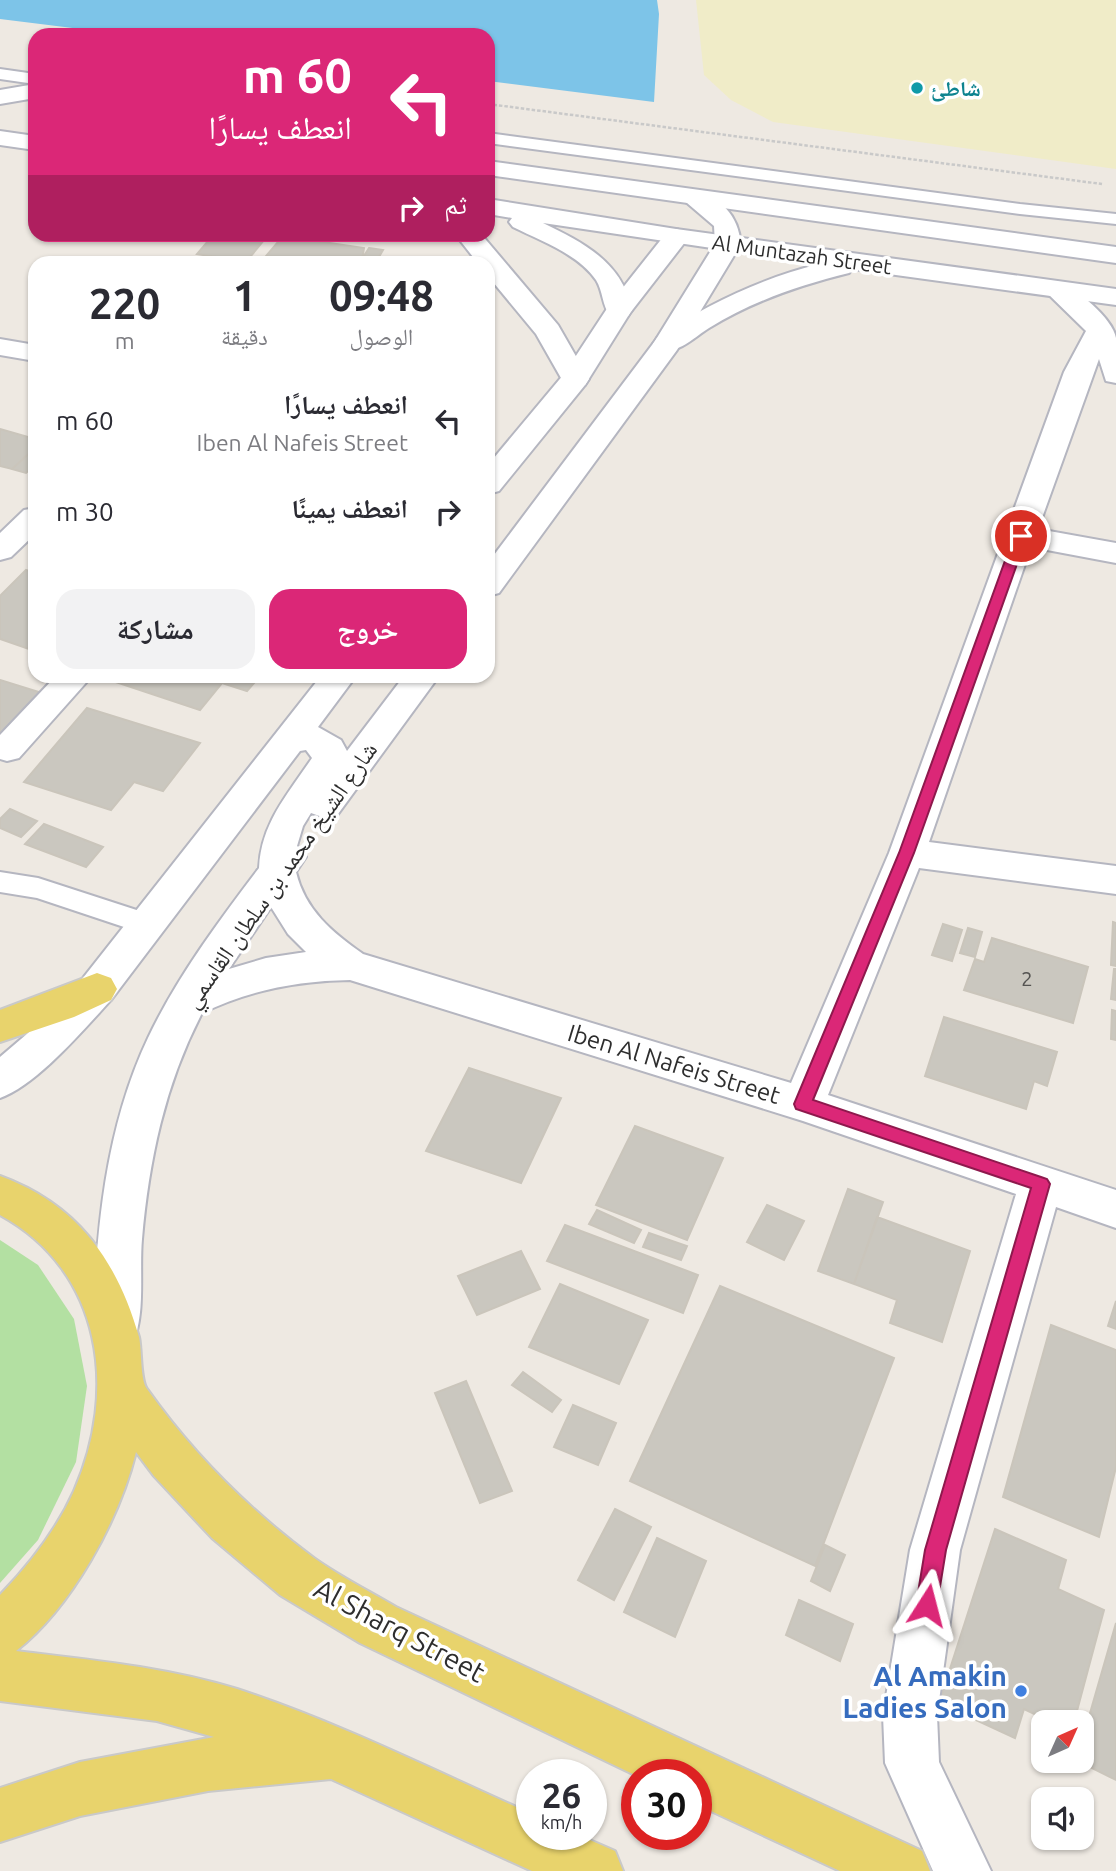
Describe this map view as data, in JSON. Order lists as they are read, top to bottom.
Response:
{
  "streets": {
    "main road": ["Al Sharq Street"],
    "street": ["Al Muntazah Street", "شارع الشيخ محمد بن سلطان القاسمي", "Iben Al Nafeis Street"]
  },
  "crossings": [
    ["شارع الشيخ محمد بن سلطان القاسمي", "Iben Al Nafeis Street"]
  ],
  "places": ["شاطئ", "Al Amakin Ladies Salon"],
  "house_numbers": ["2"],
  "north": "top right",
  "page": {
    "turn": ["60 m", "انعطف يسارًا"],
    "then": "ثم",
    "eta": [
      "09:48",
      "الوصول",
      "1",
      "دقيقة",
      "220",
      "m"
    ],
    "list": [
      {
        "name": "انعطف يسارًا",
        "note": "Iben Al Nafeis Street",
        "value": "60 m"
      },
      {
        "name": "انعطف يمينًا",
        "value": "30 m"
      }
    ],
    "buttons": ["خروج", "مشاركة"],
    "speed": "26 km/h",
    "limit": "30"
  }
}
